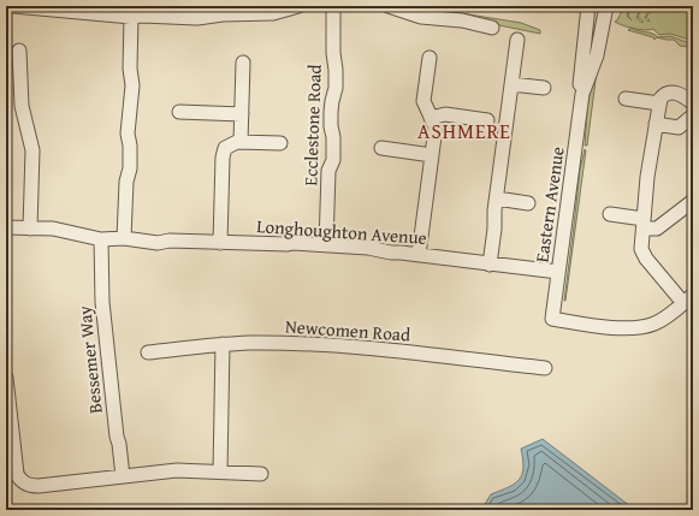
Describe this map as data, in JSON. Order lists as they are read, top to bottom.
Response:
{
  "streets": {
    "street": [
      "Ecclestone Road",
      "Eastern Avenue",
      "Longhoughton Avenue",
      "Newcomen Road",
      "Bessemer Way"
    ]
  },
  "crossings": [
    ["Ecclestone Road", "Longhoughton Avenue"],
    ["Eastern Avenue", "Longhoughton Avenue"],
    ["Longhoughton Avenue", "Bessemer Way"]
  ],
  "districts": ["ASHMERE"]
}
